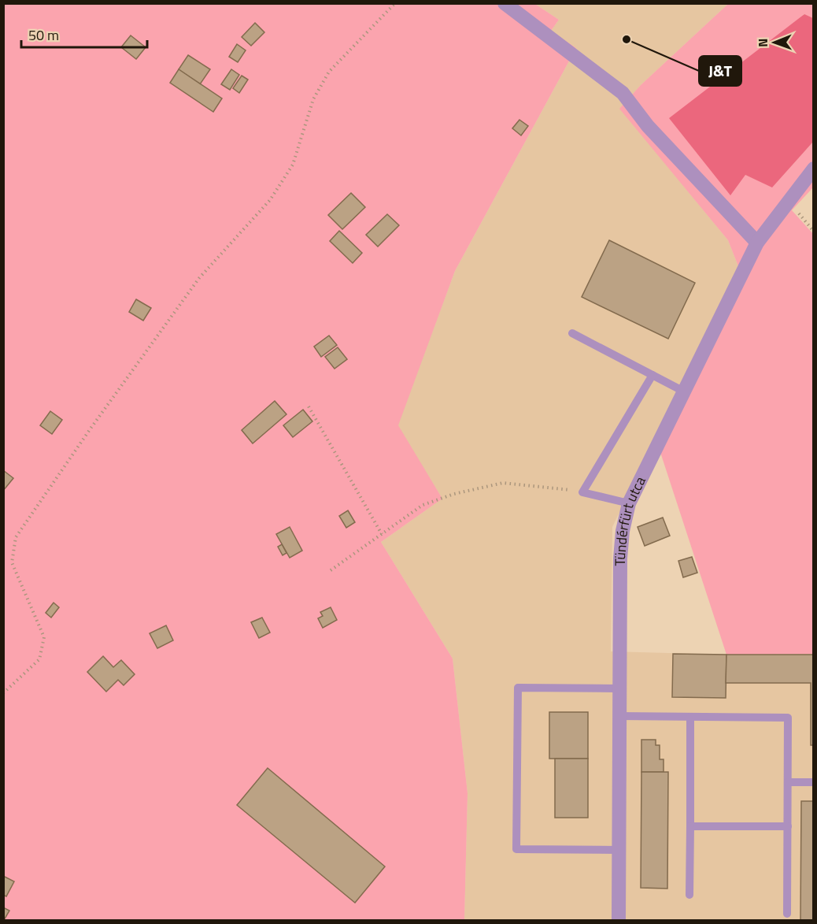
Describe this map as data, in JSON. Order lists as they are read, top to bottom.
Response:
{
  "streets": {
    "street": ["Tündérfürt utca"]
  },
  "places": ["J&T"],
  "scale_bar": "50 m",
  "north": "left"
}
